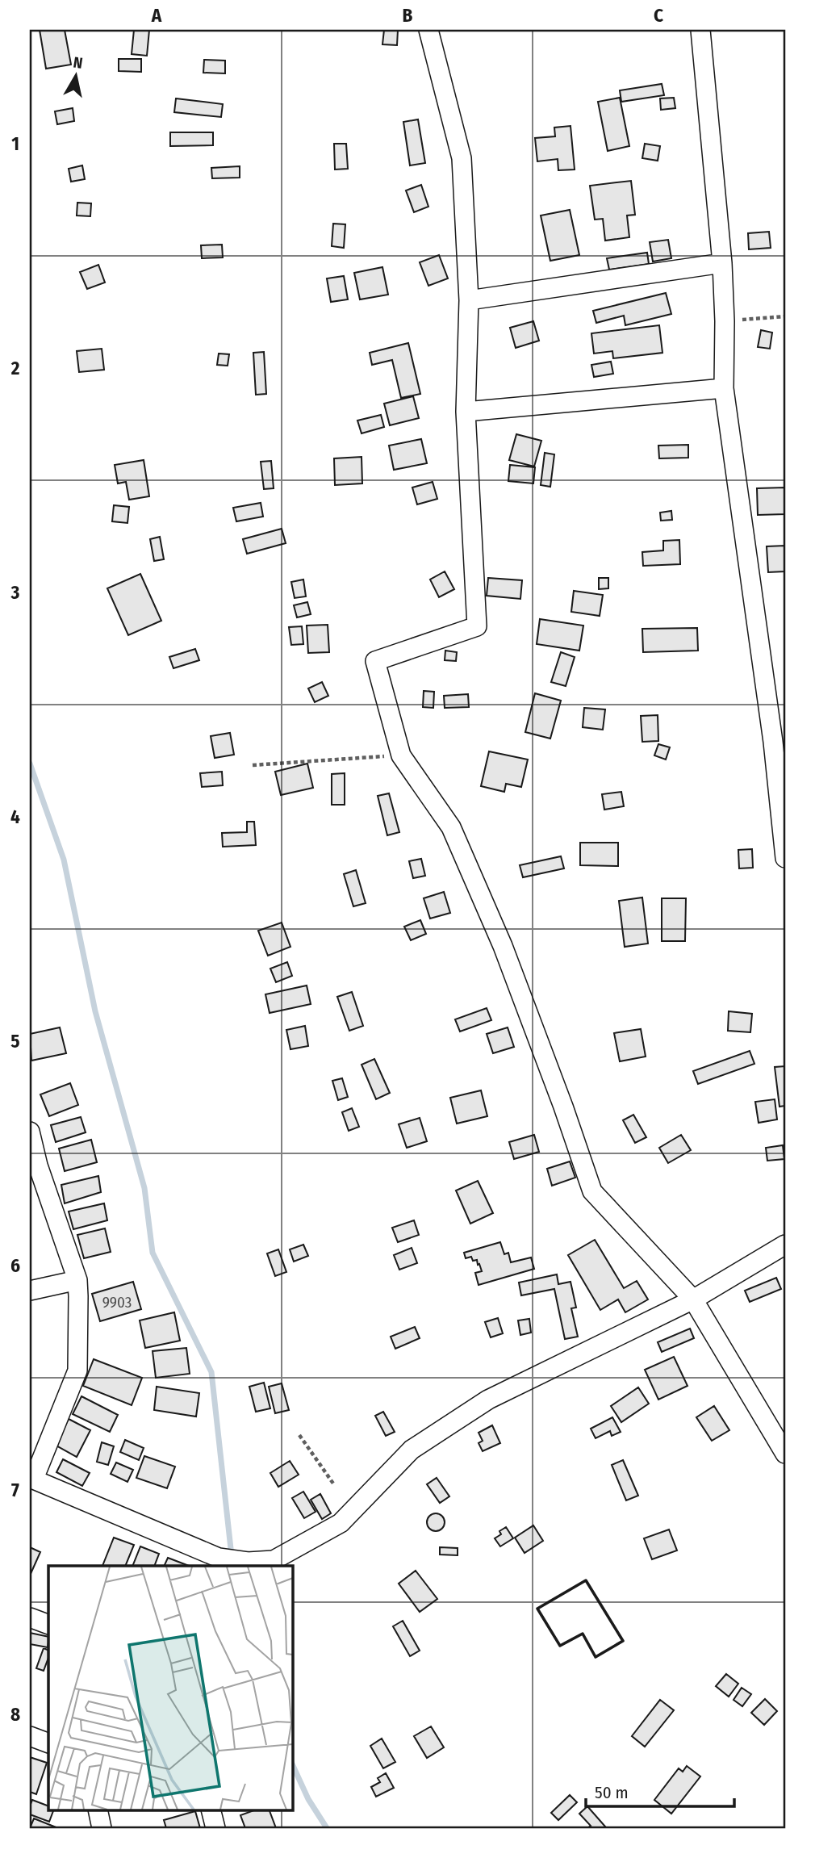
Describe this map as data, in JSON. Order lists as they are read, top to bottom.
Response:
{
  "house_numbers": ["9903"],
  "scale_bar": "50 m",
  "north": "top",
  "grid": {
    "columns": ["A", "B", "C"],
    "rows": [
      "1",
      "2",
      "3",
      "4",
      "5",
      "6",
      "7",
      "8"
    ]
  }
}
